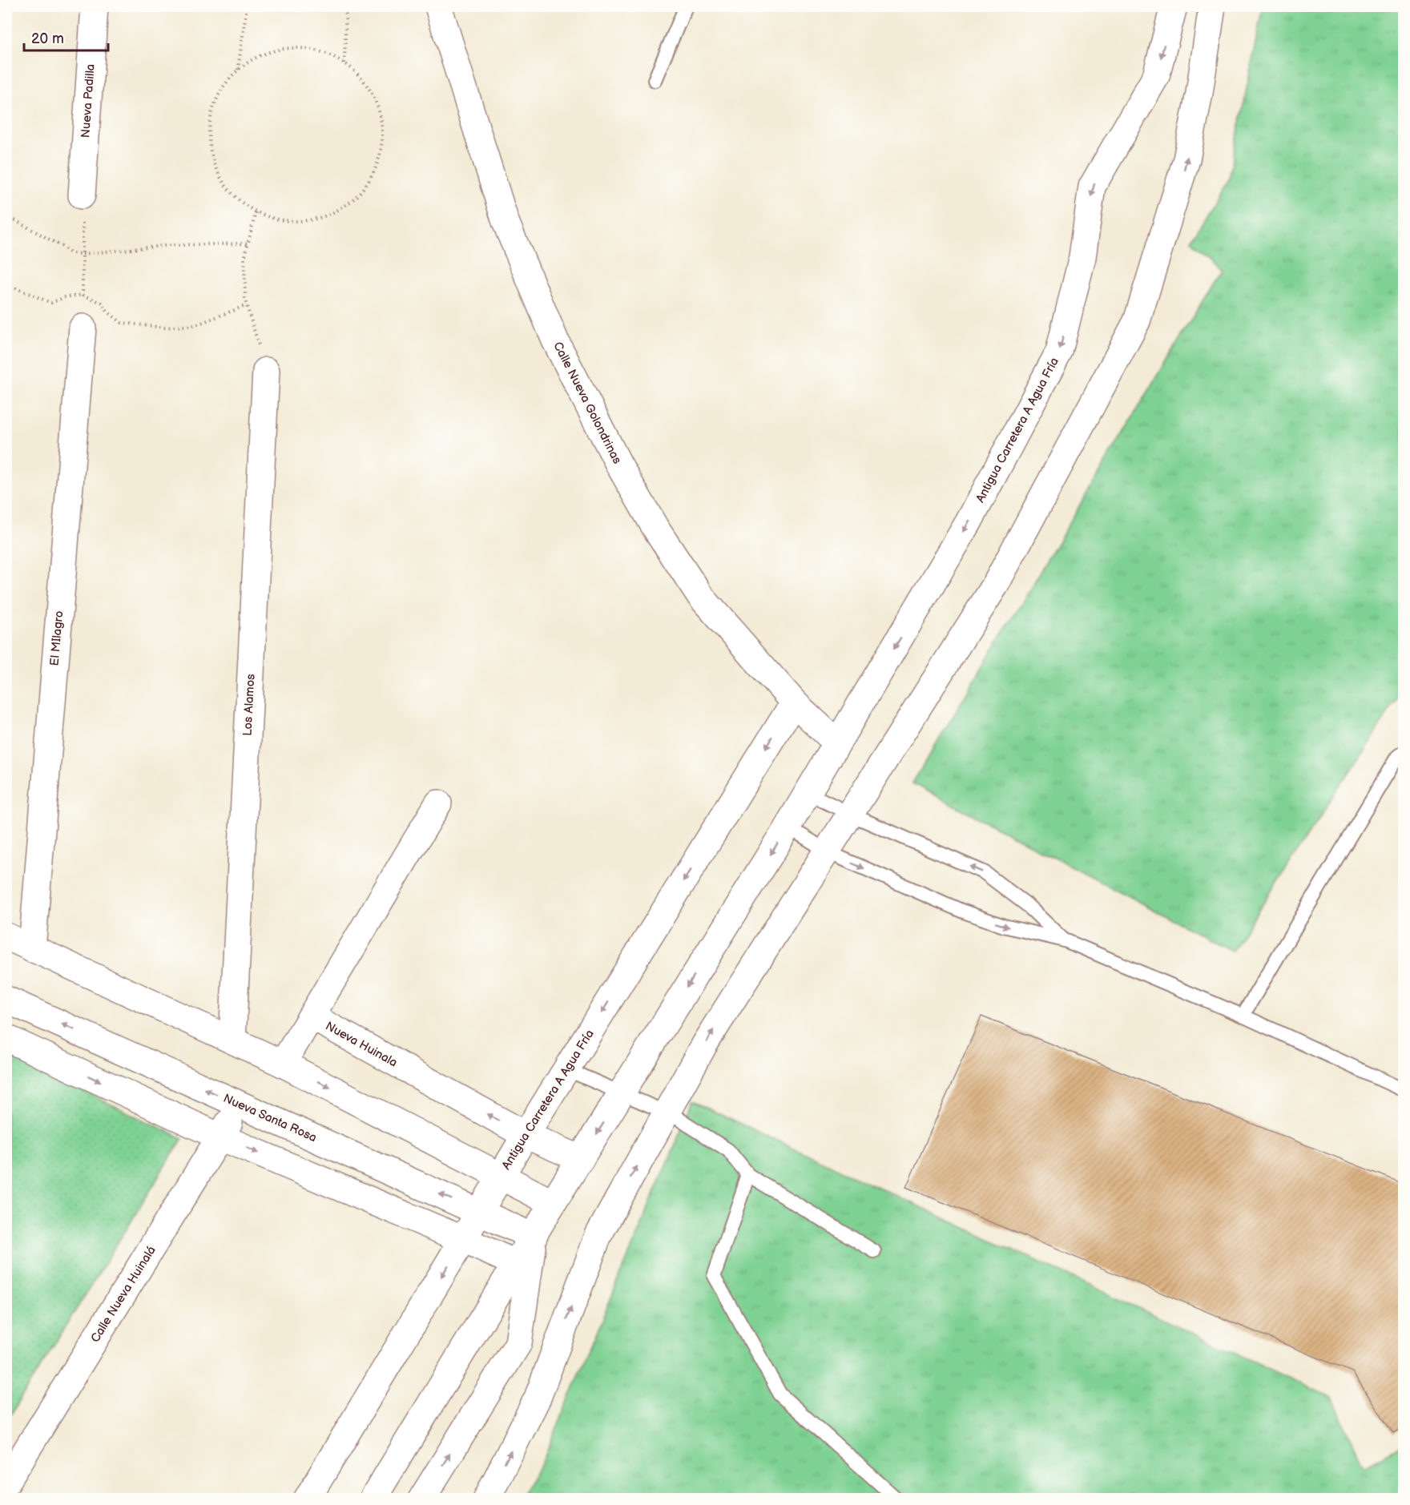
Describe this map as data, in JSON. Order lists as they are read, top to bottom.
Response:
{
  "streets": {
    "street": [
      "Nueva Padilla",
      "Calle Nueva Golondrinas",
      "Antigua Carretera A Agua Fría",
      "El MIlagro",
      "Los Alamos",
      "Nueva Huinala",
      "Nueva Santa Rosa",
      "Calle Nueva Huinalá"
    ]
  },
  "crossings": [
    ["Calle Nueva Golondrinas", "Antigua Carretera A Agua Fría"],
    ["Antigua Carretera A Agua Fría", "Nueva Huinala"],
    ["Antigua Carretera A Agua Fría", "Nueva Santa Rosa"],
    ["Nueva Santa Rosa", "Calle Nueva Huinalá"]
  ],
  "scale_bar": "20 m"
}
